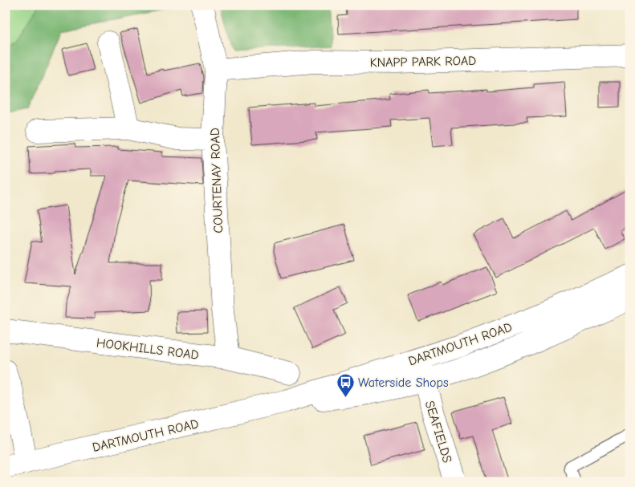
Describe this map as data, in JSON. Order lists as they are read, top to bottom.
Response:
{
  "streets": {
    "street": [
      "KNAPP PARK ROAD",
      "COURTENAY ROAD",
      "DARTMOUTH ROAD",
      "HOOKHILLS ROAD",
      "SEAFIELDS"
    ]
  },
  "crossings": [
    ["KNAPP PARK ROAD", "COURTENAY ROAD"],
    ["COURTENAY ROAD", "HOOKHILLS ROAD"],
    ["DARTMOUTH ROAD", "SEAFIELDS"]
  ],
  "places": {
    "bus stop": ["Waterside Shops"]
  }
}
